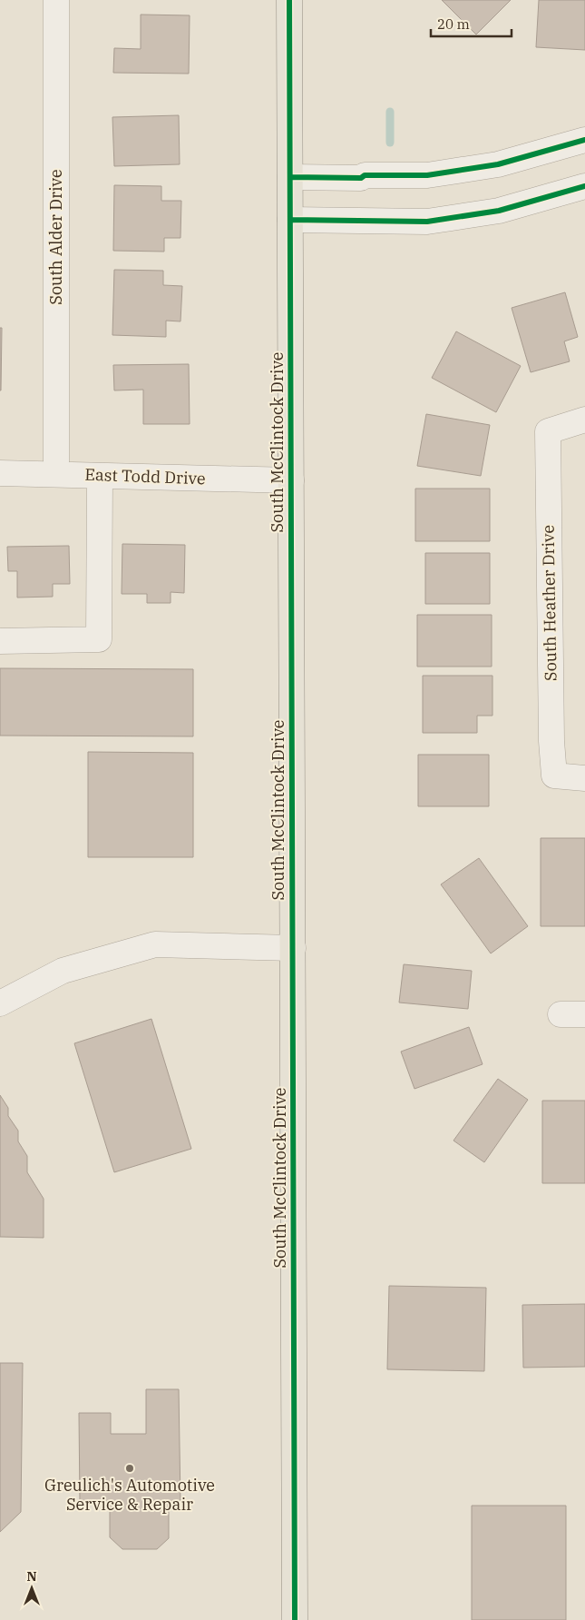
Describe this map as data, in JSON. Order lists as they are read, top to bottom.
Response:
{
  "streets": {
    "main road": ["South McClintock Drive"],
    "street": ["South Alder Drive", "East Todd Drive", "South Heather Drive"]
  },
  "crossings": [
    ["South Alder Drive", "East Todd Drive"],
    ["South McClintock Drive", "East Todd Drive"]
  ],
  "places": ["Greulich's Automotive Service & Repair"],
  "scale_bar": "20 m",
  "north": "top"
}
